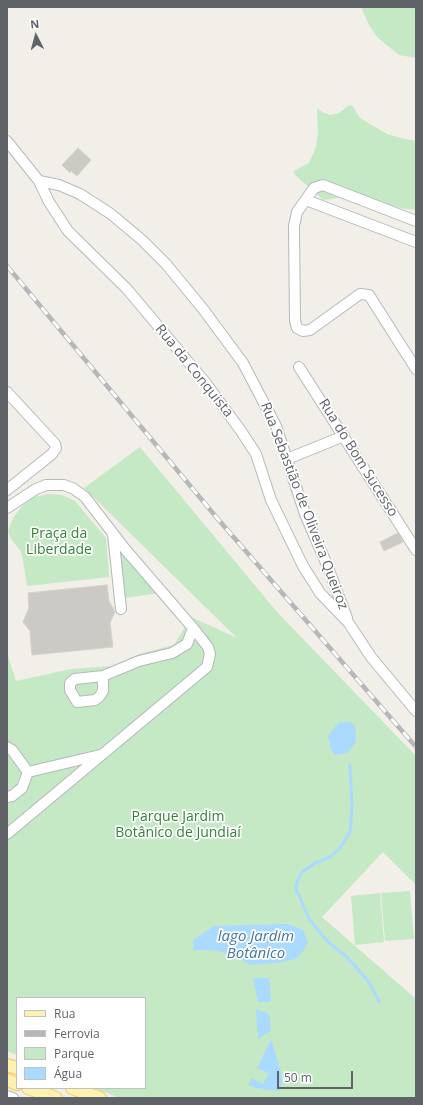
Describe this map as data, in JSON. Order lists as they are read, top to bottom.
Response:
{
  "streets": {
    "street": ["Rua da Conquista", "Rua do Bom Sucesso", "Rua Sebastião de Oliveira Queiroz"]
  },
  "crossings": [
    ["Rua da Conquista", "Rua Sebastião de Oliveira Queiroz"]
  ],
  "water": ["lago Jardim Botânico"],
  "parks": ["Praça da Liberdade", "Parque Jardim Botânico de Jundiaí"],
  "legend": [
    "Rua",
    "Ferrovia",
    "Parque",
    "Água"
  ],
  "scale_bar": "50 m",
  "north": "top"
}
